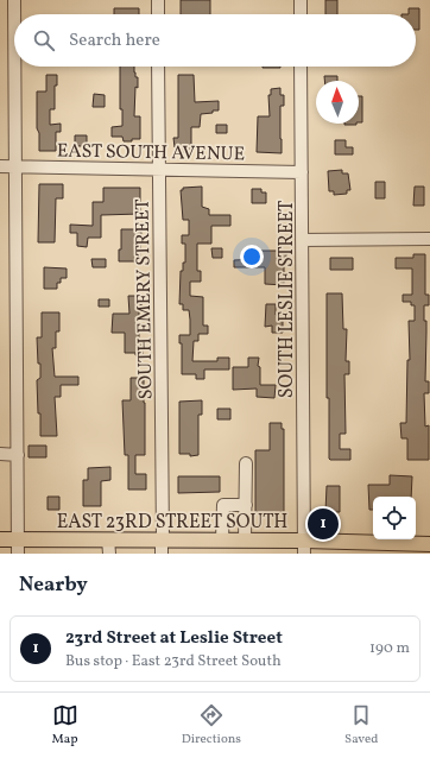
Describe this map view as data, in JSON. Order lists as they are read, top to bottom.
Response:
{
  "streets": {
    "main road": ["EAST 23RD STREET SOUTH"],
    "street": ["EAST SOUTH AVENUE", "SOUTH EMERY STREET", "SOUTH LESLIE STREET"]
  },
  "crossings": [
    ["EAST SOUTH AVENUE", "SOUTH EMERY STREET"],
    ["EAST SOUTH AVENUE", "SOUTH LESLIE STREET"],
    ["SOUTH EMERY STREET", "EAST 23RD STREET SOUTH"],
    ["SOUTH LESLIE STREET", "EAST 23RD STREET SOUTH"]
  ],
  "north": "top",
  "page": {
    "search": "Search here",
    "pins": "1",
    "heading": "Nearby",
    "list": [
      {
        "mark": "1",
        "name": "23rd Street at Leslie Street",
        "note": "Bus stop · East 23rd Street South",
        "value": "190 m"
      }
    ],
    "nav": ["Map", "Directions", "Saved"]
  }
}
